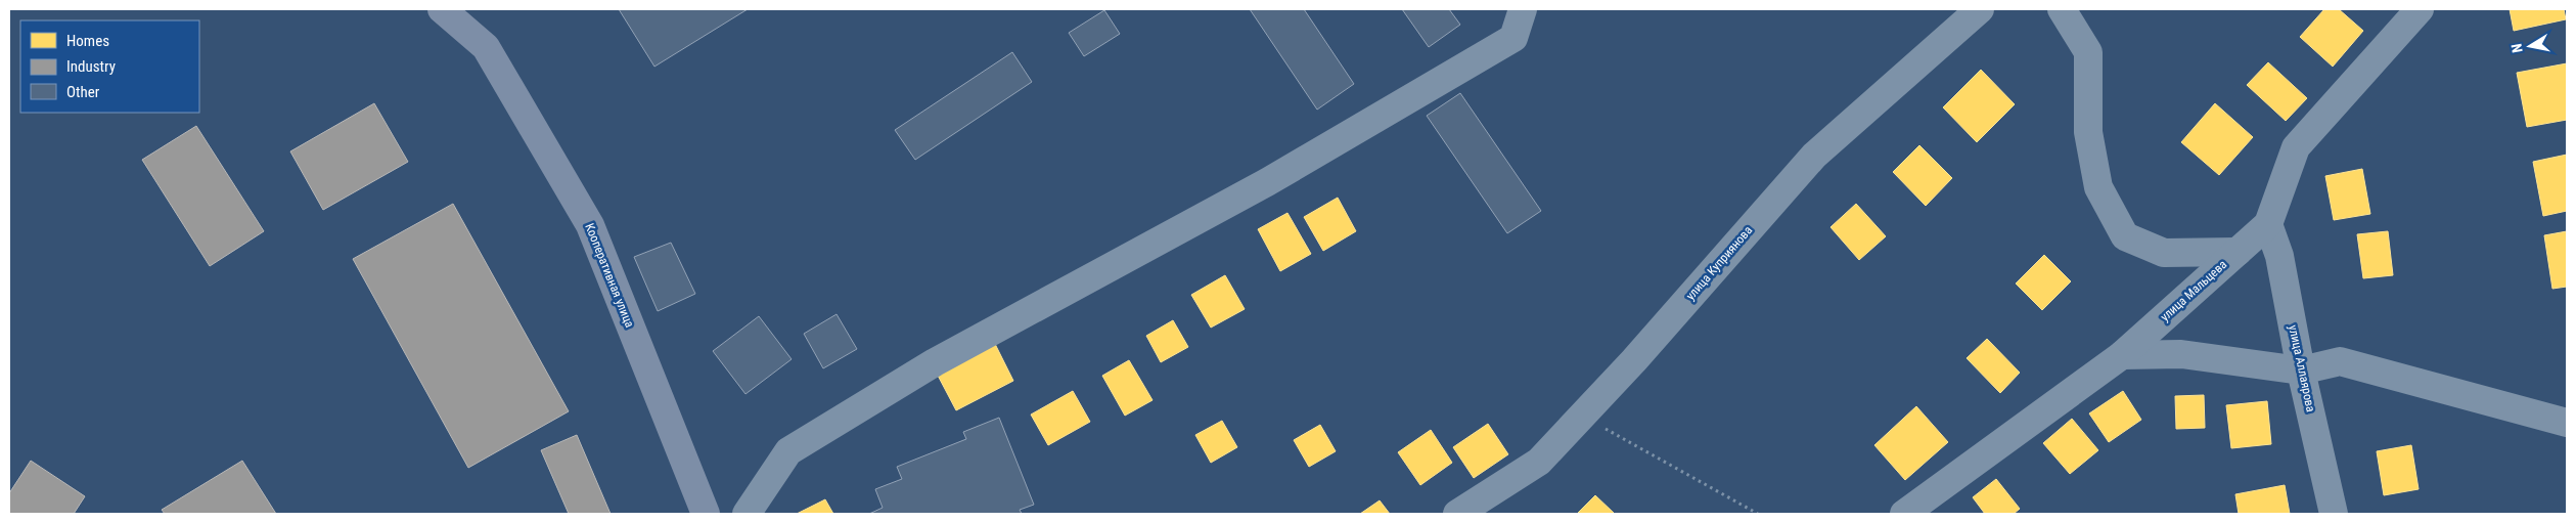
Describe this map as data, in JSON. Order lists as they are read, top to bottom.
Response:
{
  "streets": {
    "main road": ["Кооперативная улица"],
    "street": ["улица Куприянова", "улица Мальцева", "улица Аллаярова"]
  },
  "crossings": [
    ["улица Мальцева", "улица Аллаярова"]
  ],
  "legend": ["Homes", "Industry", "Other"],
  "north": "left"
}
